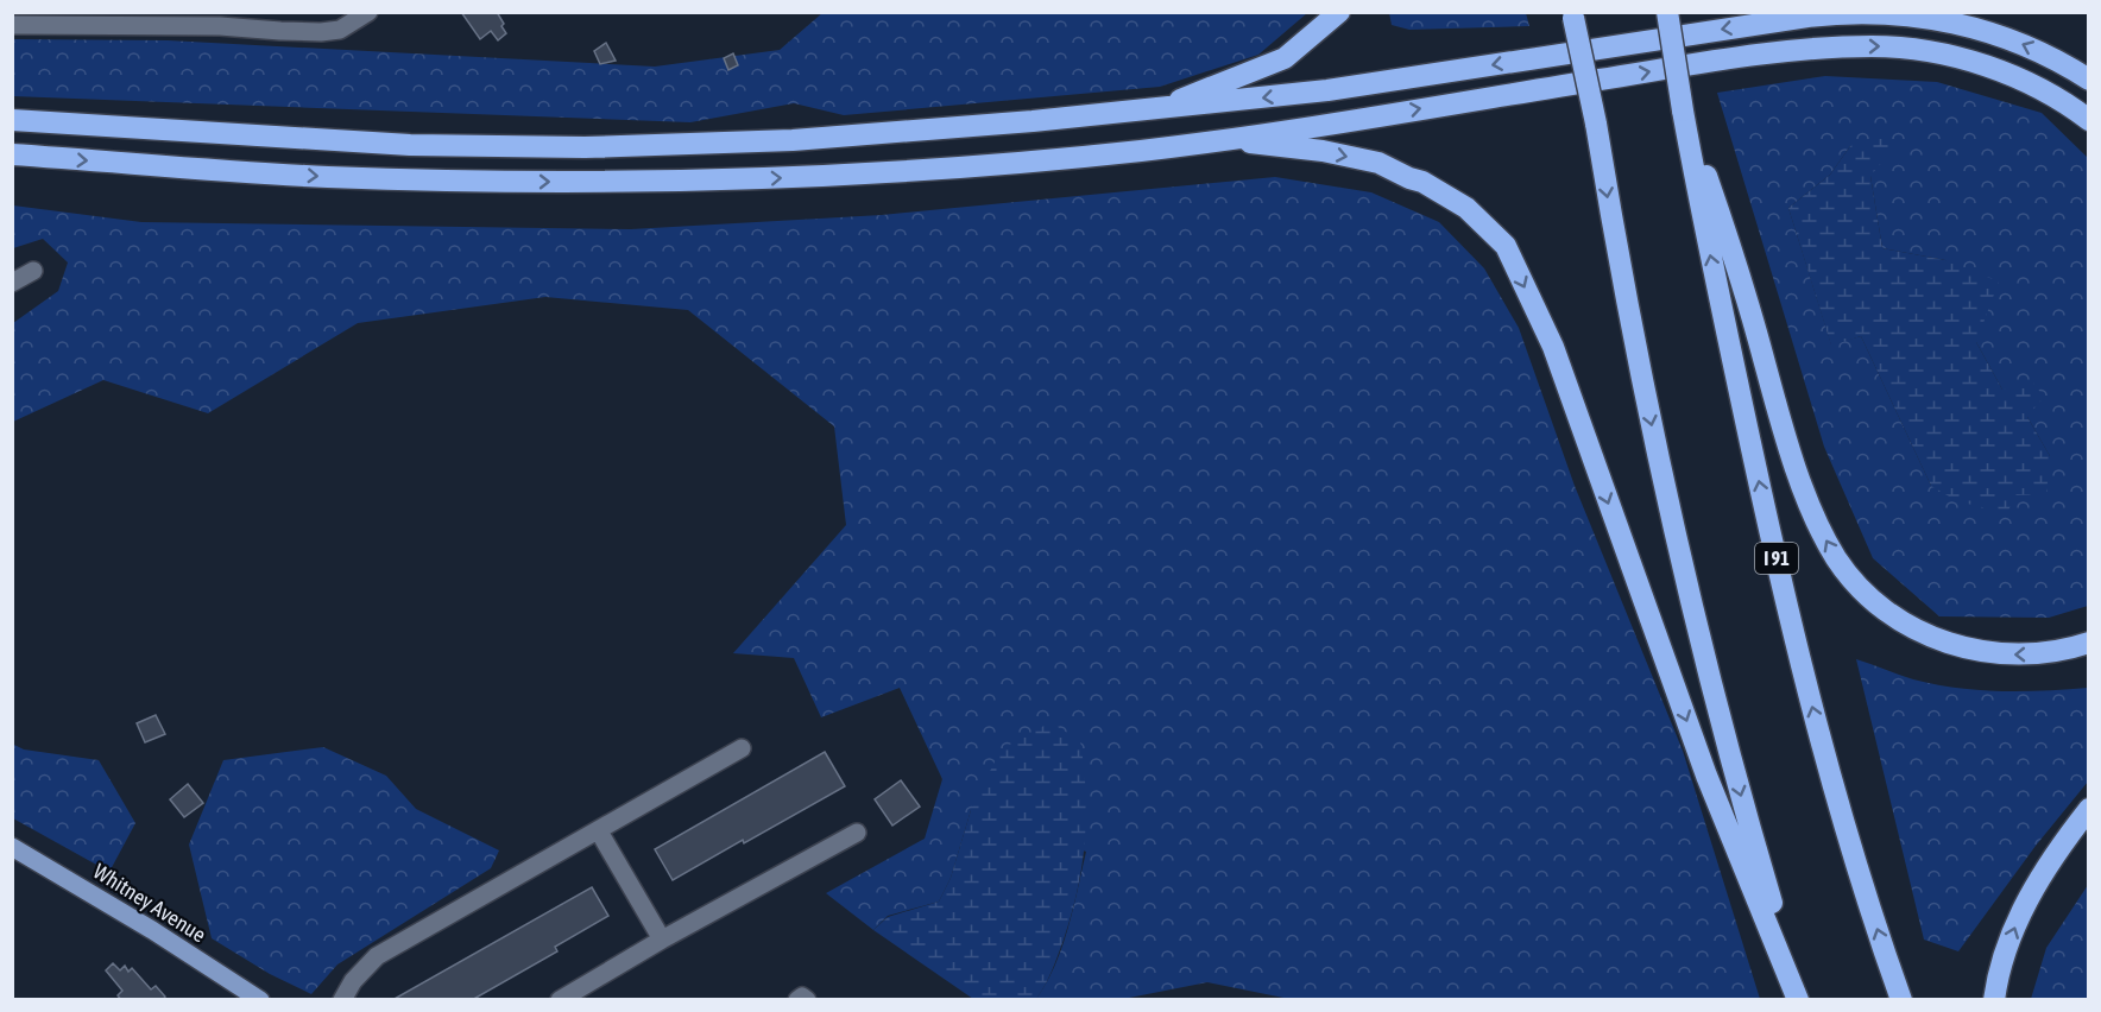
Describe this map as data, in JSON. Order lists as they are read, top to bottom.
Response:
{
  "streets": {
    "highway": ["I 91"],
    "main road": ["Whitney Avenue"]
  }
}
